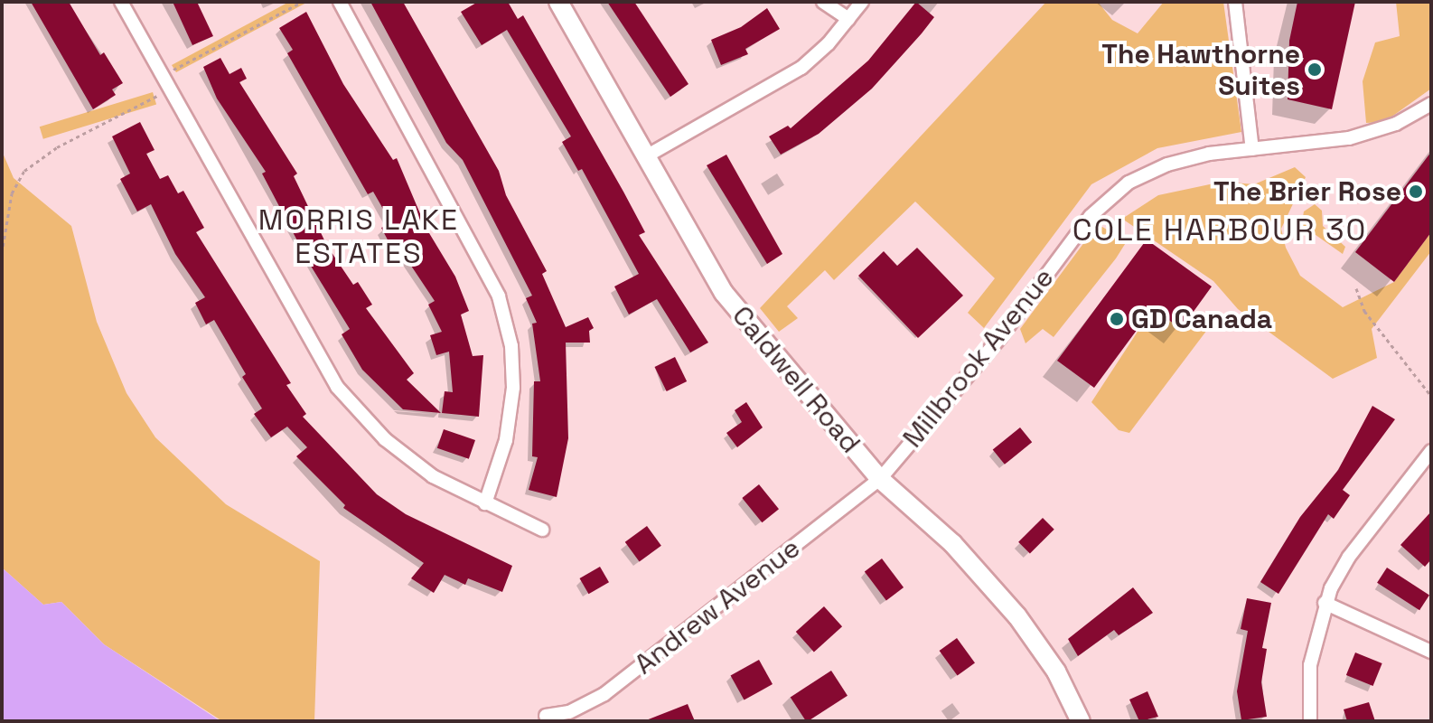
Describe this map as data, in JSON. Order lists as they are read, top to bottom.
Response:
{
  "streets": {
    "street": ["Millbrook Avenue", "Caldwell Road", "Andrew Avenue"]
  },
  "crossings": [
    ["Millbrook Avenue", "Caldwell Road"],
    ["Millbrook Avenue", "Andrew Avenue"],
    ["Caldwell Road", "Andrew Avenue"]
  ],
  "districts": ["MORRIS LAKE ESTATES", "COLE HARBOUR 30"],
  "places": ["The Hawthorne Suites", "The Brier Rose", "GD Canada"]
}
